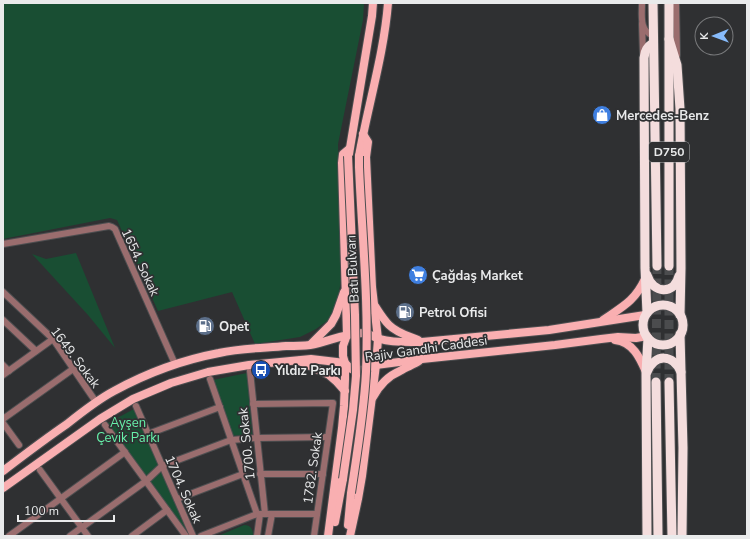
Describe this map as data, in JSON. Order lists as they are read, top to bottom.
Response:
{
  "streets": {
    "highway": ["D750"],
    "main road": ["Batı Bulvarı", "Rajiv Gandhi Caddesi"],
    "street": [
      "1654. Sokak",
      "1649. Sokak",
      "1700. Sokak",
      "1782. Sokak",
      "1704. Sokak"
    ]
  },
  "crossings": [
    ["1654. Sokak", "Rajiv Gandhi Caddesi"],
    ["Rajiv Gandhi Caddesi", "1649. Sokak"],
    ["1700. Sokak", "1782. Sokak"]
  ],
  "parks": ["Ayşen Çevik Parkı"],
  "places": {
    "shop": ["Mercedes-Benz"],
    "supermarket": ["Çağdaş Market"],
    "fuel station": ["Petrol Ofisi", "Opet"],
    "bus stop": ["Yıldız Parkı"]
  },
  "scale_bar": "100 m",
  "north": "left"
}
